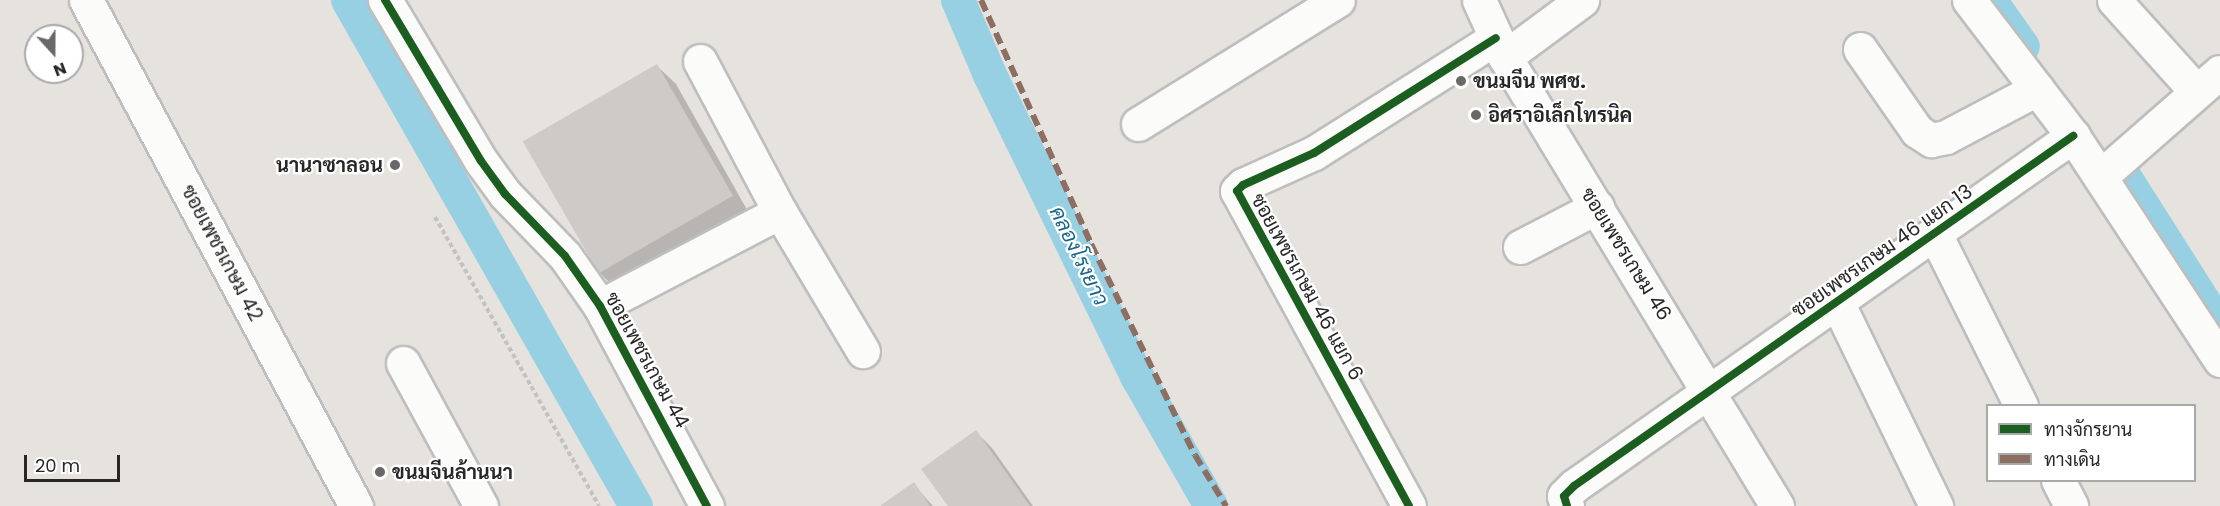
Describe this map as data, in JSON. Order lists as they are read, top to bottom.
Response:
{
  "streets": {
    "street": [
      "ซอยเพชรเกษม 46 แยก 13",
      "ซอยเพชรเกษม 42",
      "ซอยเพชรเกษม 46",
      "ซอยเพชรเกษม 46 แยก 6",
      "ซอยเพชรเกษม 44"
    ]
  },
  "crossings": [
    ["ซอยเพชรเกษม 46 แยก 13", "ซอยเพชรเกษม 46"],
    ["ซอยเพชรเกษม 46", "ซอยเพชรเกษม 46 แยก 6"]
  ],
  "water": ["คลองโรงยาว"],
  "places": [
    "ขนมจีน พศช.",
    "อิศราอิเล็กโทรนิค",
    "นานาซาลอน",
    "ขนมจีนล้านนา"
  ],
  "legend": ["ทางจักรยาน", "ทางเดิน"],
  "scale_bar": "20 m",
  "north": "bottom"
}
